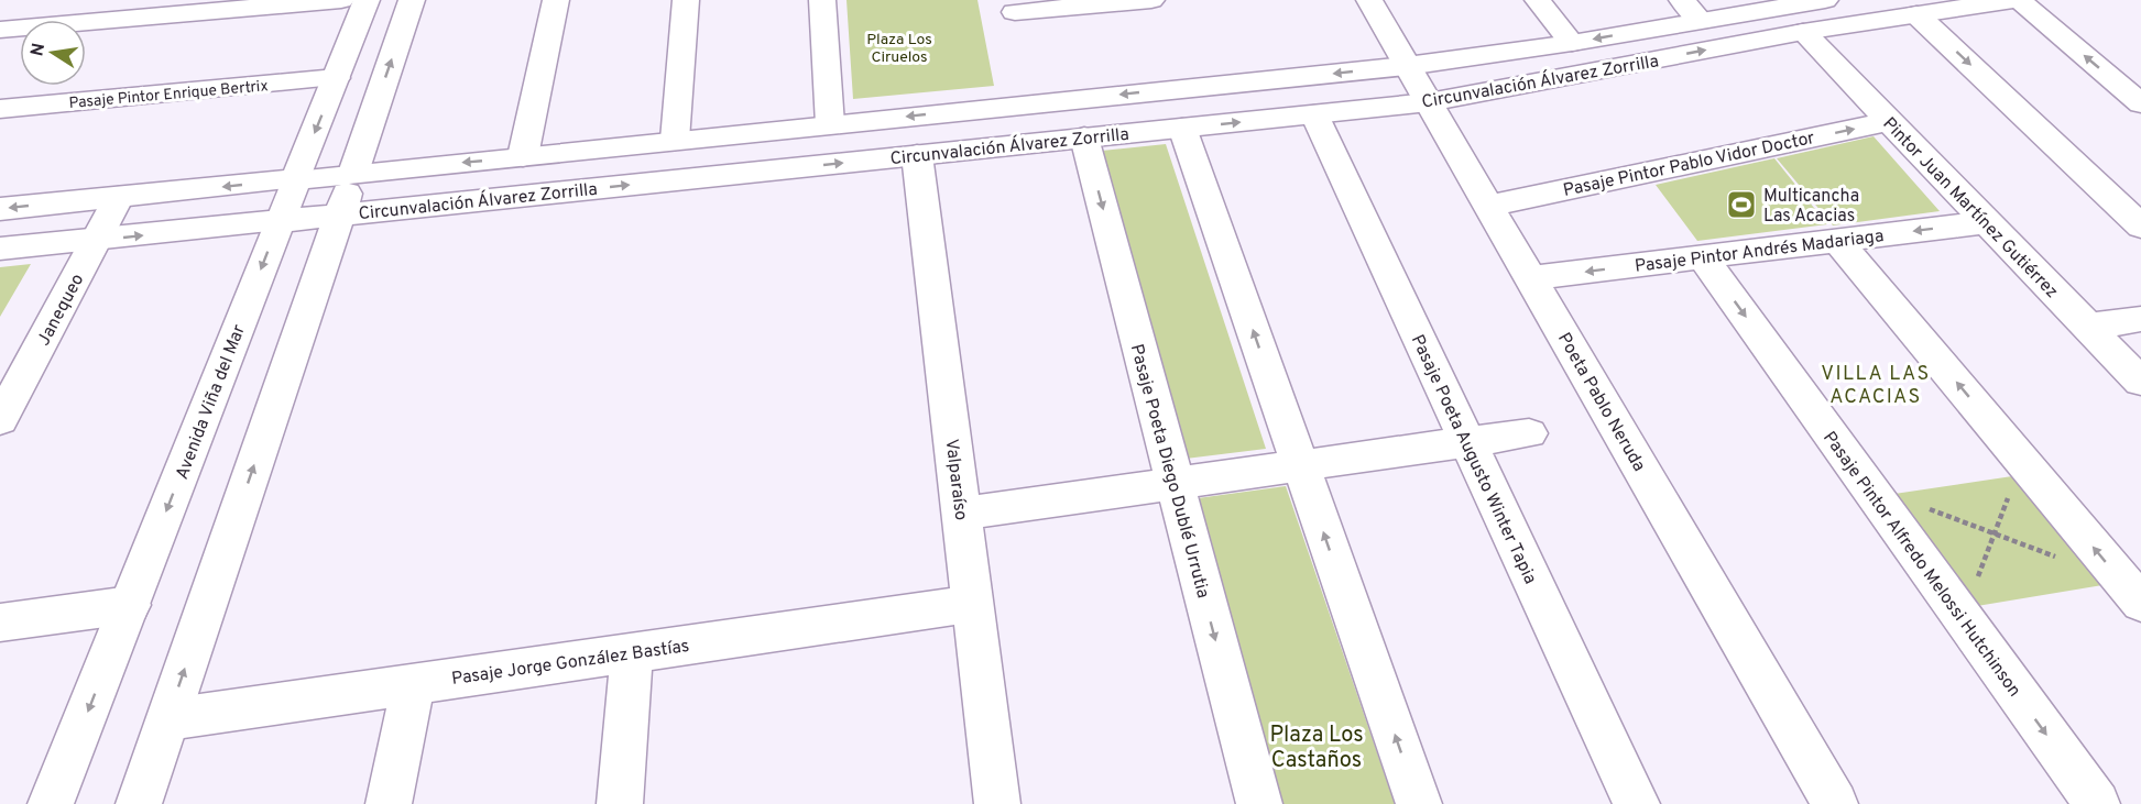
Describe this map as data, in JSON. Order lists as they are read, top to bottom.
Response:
{
  "streets": {
    "street": [
      "Circunvalación Álvarez Zorrilla",
      "Pasaje Pintor Enrique Bertrix",
      "Pasaje Pintor Pablo Vidor Doctor",
      "Pintor Juan Martínez Gutiérrez",
      "Pasaje Pintor Andrés Madariaga",
      "Janequeo",
      "Avenida Viña del Mar",
      "Poeta Pablo Neruda",
      "Pasaje Poeta Augusto Winter Tapia",
      "Pasaje Poeta Diego Dublé Urrutia",
      "Valparaíso",
      "Pasaje Pintor Alfredo Melossi Hutchinson",
      "Pasaje Jorge González Bastías"
    ]
  },
  "crossings": [
    ["Circunvalación Álvarez Zorrilla", "Pintor Juan Martínez Gutiérrez"],
    ["Circunvalación Álvarez Zorrilla", "Janequeo"],
    ["Circunvalación Álvarez Zorrilla", "Avenida Viña del Mar"],
    ["Circunvalación Álvarez Zorrilla", "Poeta Pablo Neruda"],
    ["Circunvalación Álvarez Zorrilla", "Pasaje Poeta Augusto Winter Tapia"],
    ["Circunvalación Álvarez Zorrilla", "Pasaje Poeta Diego Dublé Urrutia"],
    ["Circunvalación Álvarez Zorrilla", "Valparaíso"],
    ["Pasaje Pintor Enrique Bertrix", "Avenida Viña del Mar"],
    ["Pasaje Pintor Pablo Vidor Doctor", "Pintor Juan Martínez Gutiérrez"],
    ["Pasaje Pintor Pablo Vidor Doctor", "Poeta Pablo Neruda"],
    ["Pintor Juan Martínez Gutiérrez", "Pasaje Pintor Andrés Madariaga"],
    ["Pasaje Pintor Andrés Madariaga", "Poeta Pablo Neruda"],
    ["Pasaje Pintor Andrés Madariaga", "Pasaje Pintor Alfredo Melossi Hutchinson"],
    ["Valparaíso", "Pasaje Jorge González Bastías"]
  ],
  "one_way": ["Pasaje Pintor Pablo Vidor Doctor", "Pasaje Pintor Andrés Madariaga"],
  "districts": ["VILLA LAS ACACIAS"],
  "parks": ["Plaza Los Ciruelos", "Plaza Los Castaños"],
  "places": {
    "sports": ["Multicancha Las Acacias"]
  },
  "north": "left"
}
